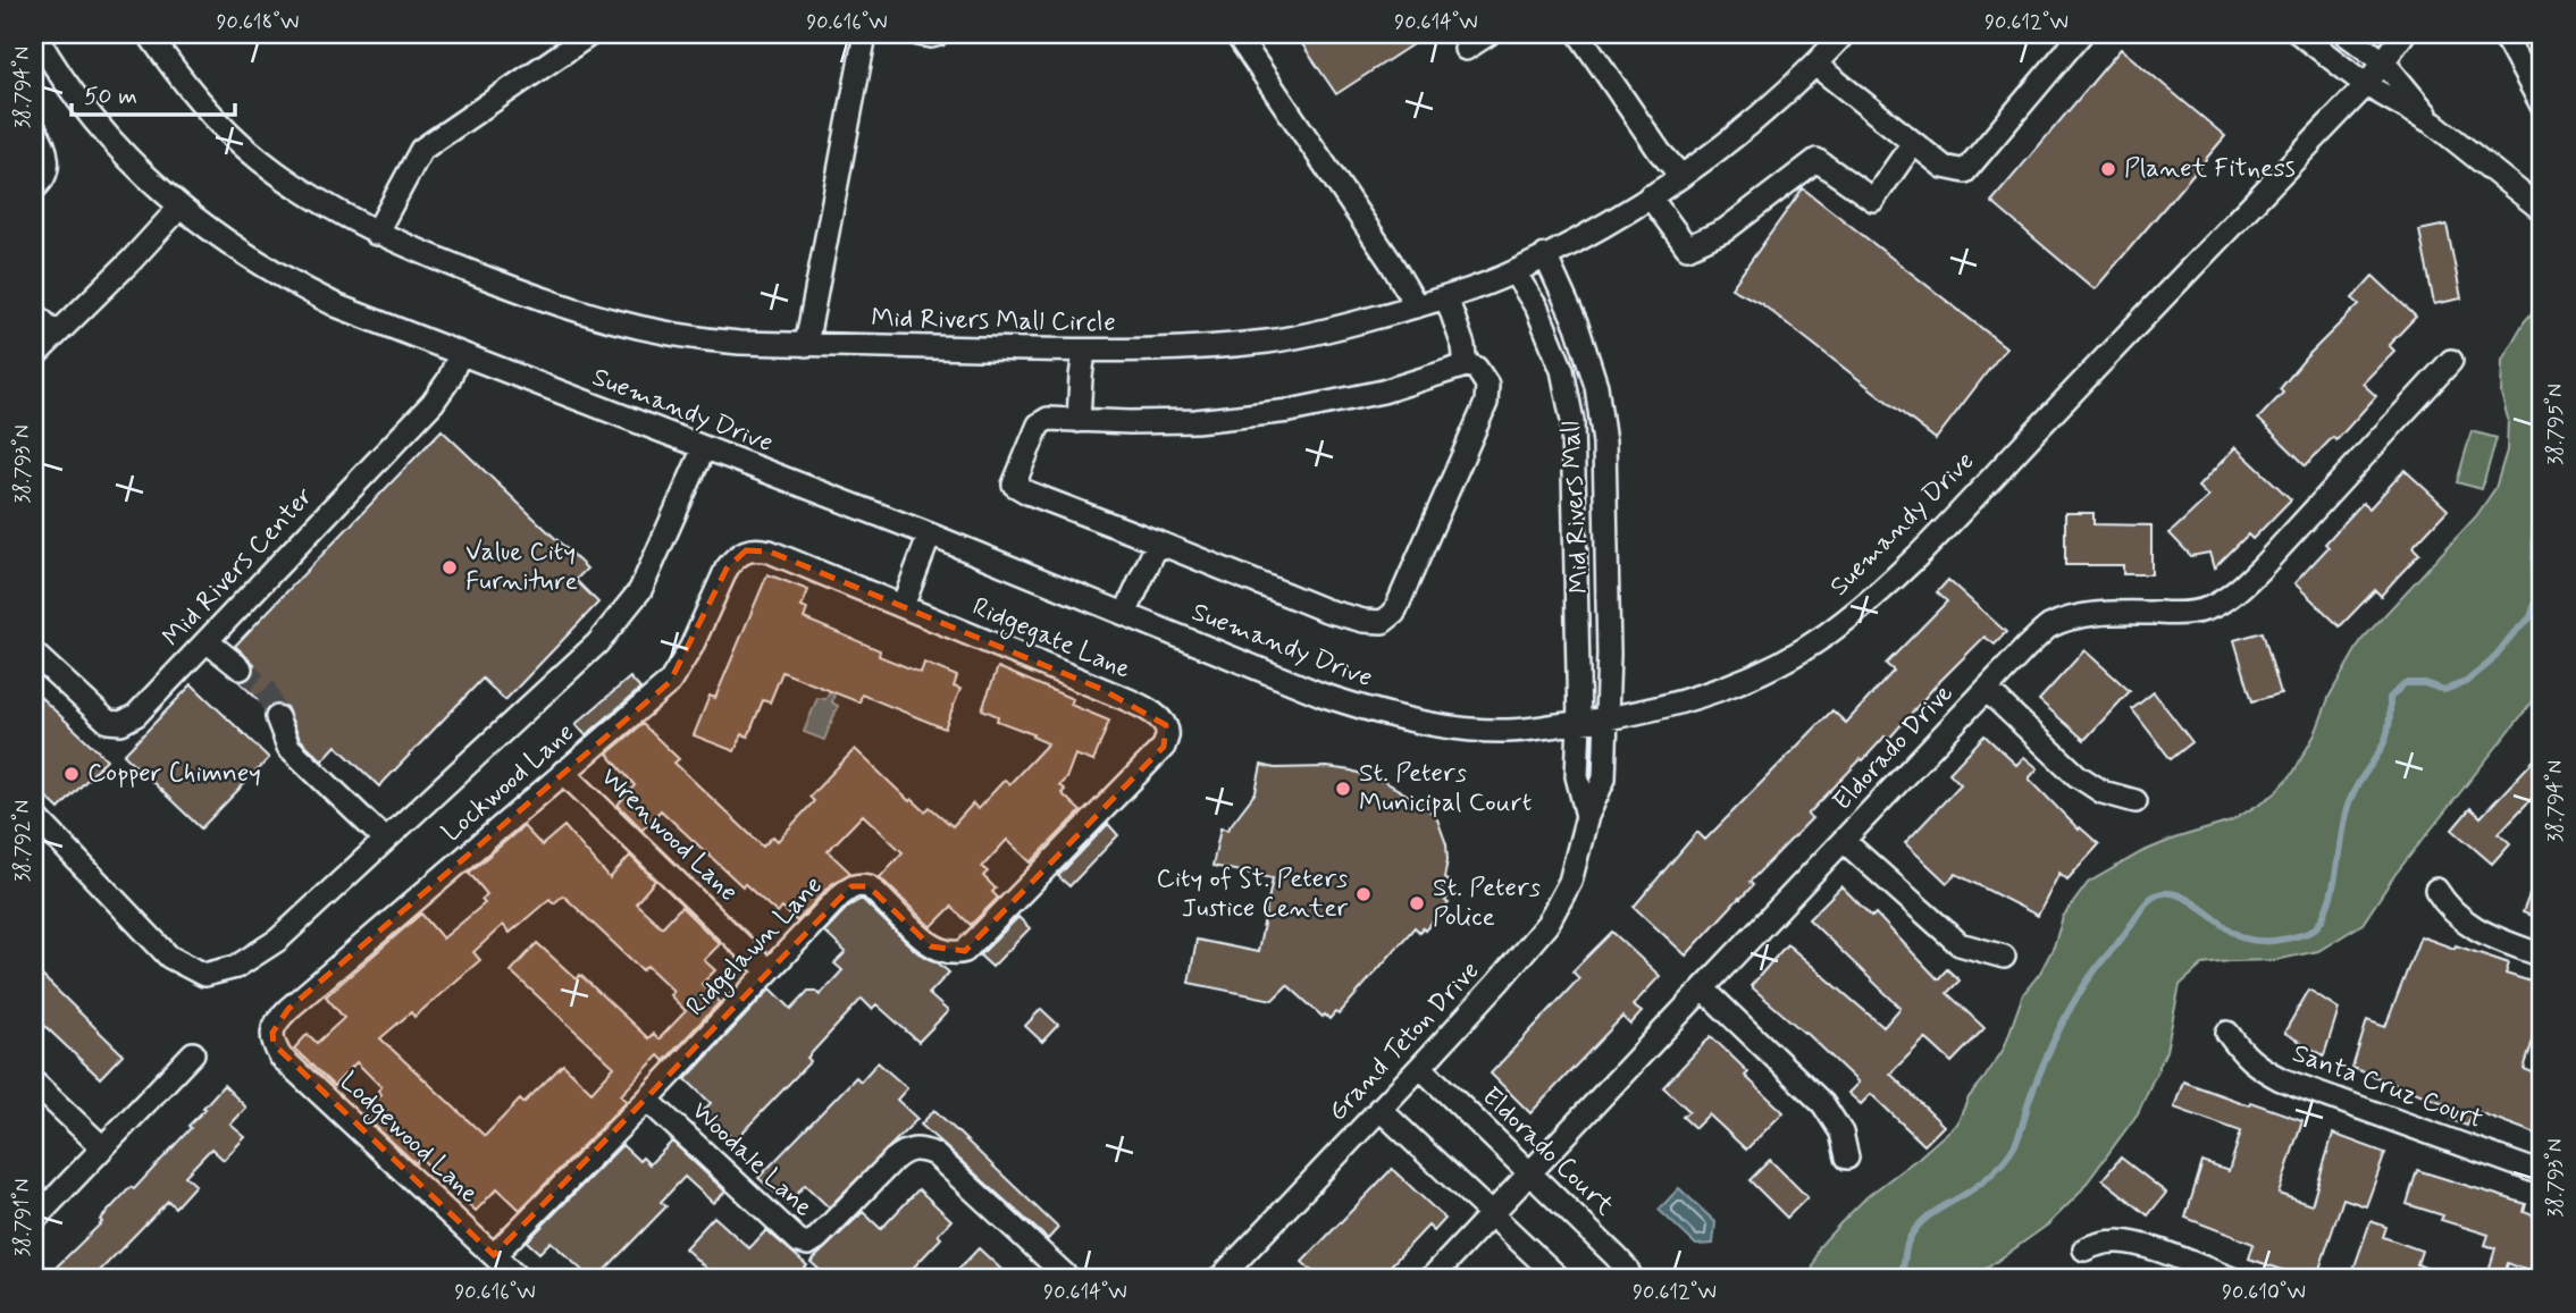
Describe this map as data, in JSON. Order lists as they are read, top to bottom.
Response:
{
  "streets": {
    "street": [
      "Mid Rivers Mall Circle",
      "Suemandy Drive",
      "Mid Rivers Mall",
      "Mid Rivers Center",
      "Ridgegate Lane",
      "Eldorado Drive",
      "Lockwood Lane",
      "Wrenwood Lane",
      "Ridgelawn Lane",
      "Grand Teton Drive",
      "Santa Cruz Court",
      "Lodgewood Lane",
      "Eldorado Court",
      "Woodale Lane"
    ]
  },
  "crossings": [
    ["Mid Rivers Mall Circle", "Mid Rivers Mall"],
    ["Suemandy Drive", "Mid Rivers Mall"],
    ["Suemandy Drive", "Mid Rivers Center"],
    ["Suemandy Drive", "Grand Teton Drive"],
    ["Mid Rivers Mall", "Grand Teton Drive"],
    ["Ridgegate Lane", "Lockwood Lane"],
    ["Ridgegate Lane", "Ridgelawn Lane"],
    ["Eldorado Drive", "Eldorado Court"],
    ["Lockwood Lane", "Wrenwood Lane"],
    ["Lockwood Lane", "Lodgewood Lane"],
    ["Wrenwood Lane", "Ridgelawn Lane"],
    ["Ridgelawn Lane", "Lodgewood Lane"],
    ["Ridgelawn Lane", "Woodale Lane"],
    ["Grand Teton Drive", "Eldorado Court"]
  ],
  "places": [
    "Planet Fitness",
    "Value City Furniture",
    "Copper Chimney",
    "St. Peters Municipal Court",
    "City of St. Peters Justice Center",
    "St. Peters Police"
  ],
  "scale_bar": "50 m",
  "coordinates": [
    "90.618°W",
    "90.616°W",
    "90.614°W",
    "90.612°W",
    "38.794°N",
    "38.795°N",
    "38.793°N",
    "38.792°N",
    "38.791°N",
    "90.610°W"
  ]
}
